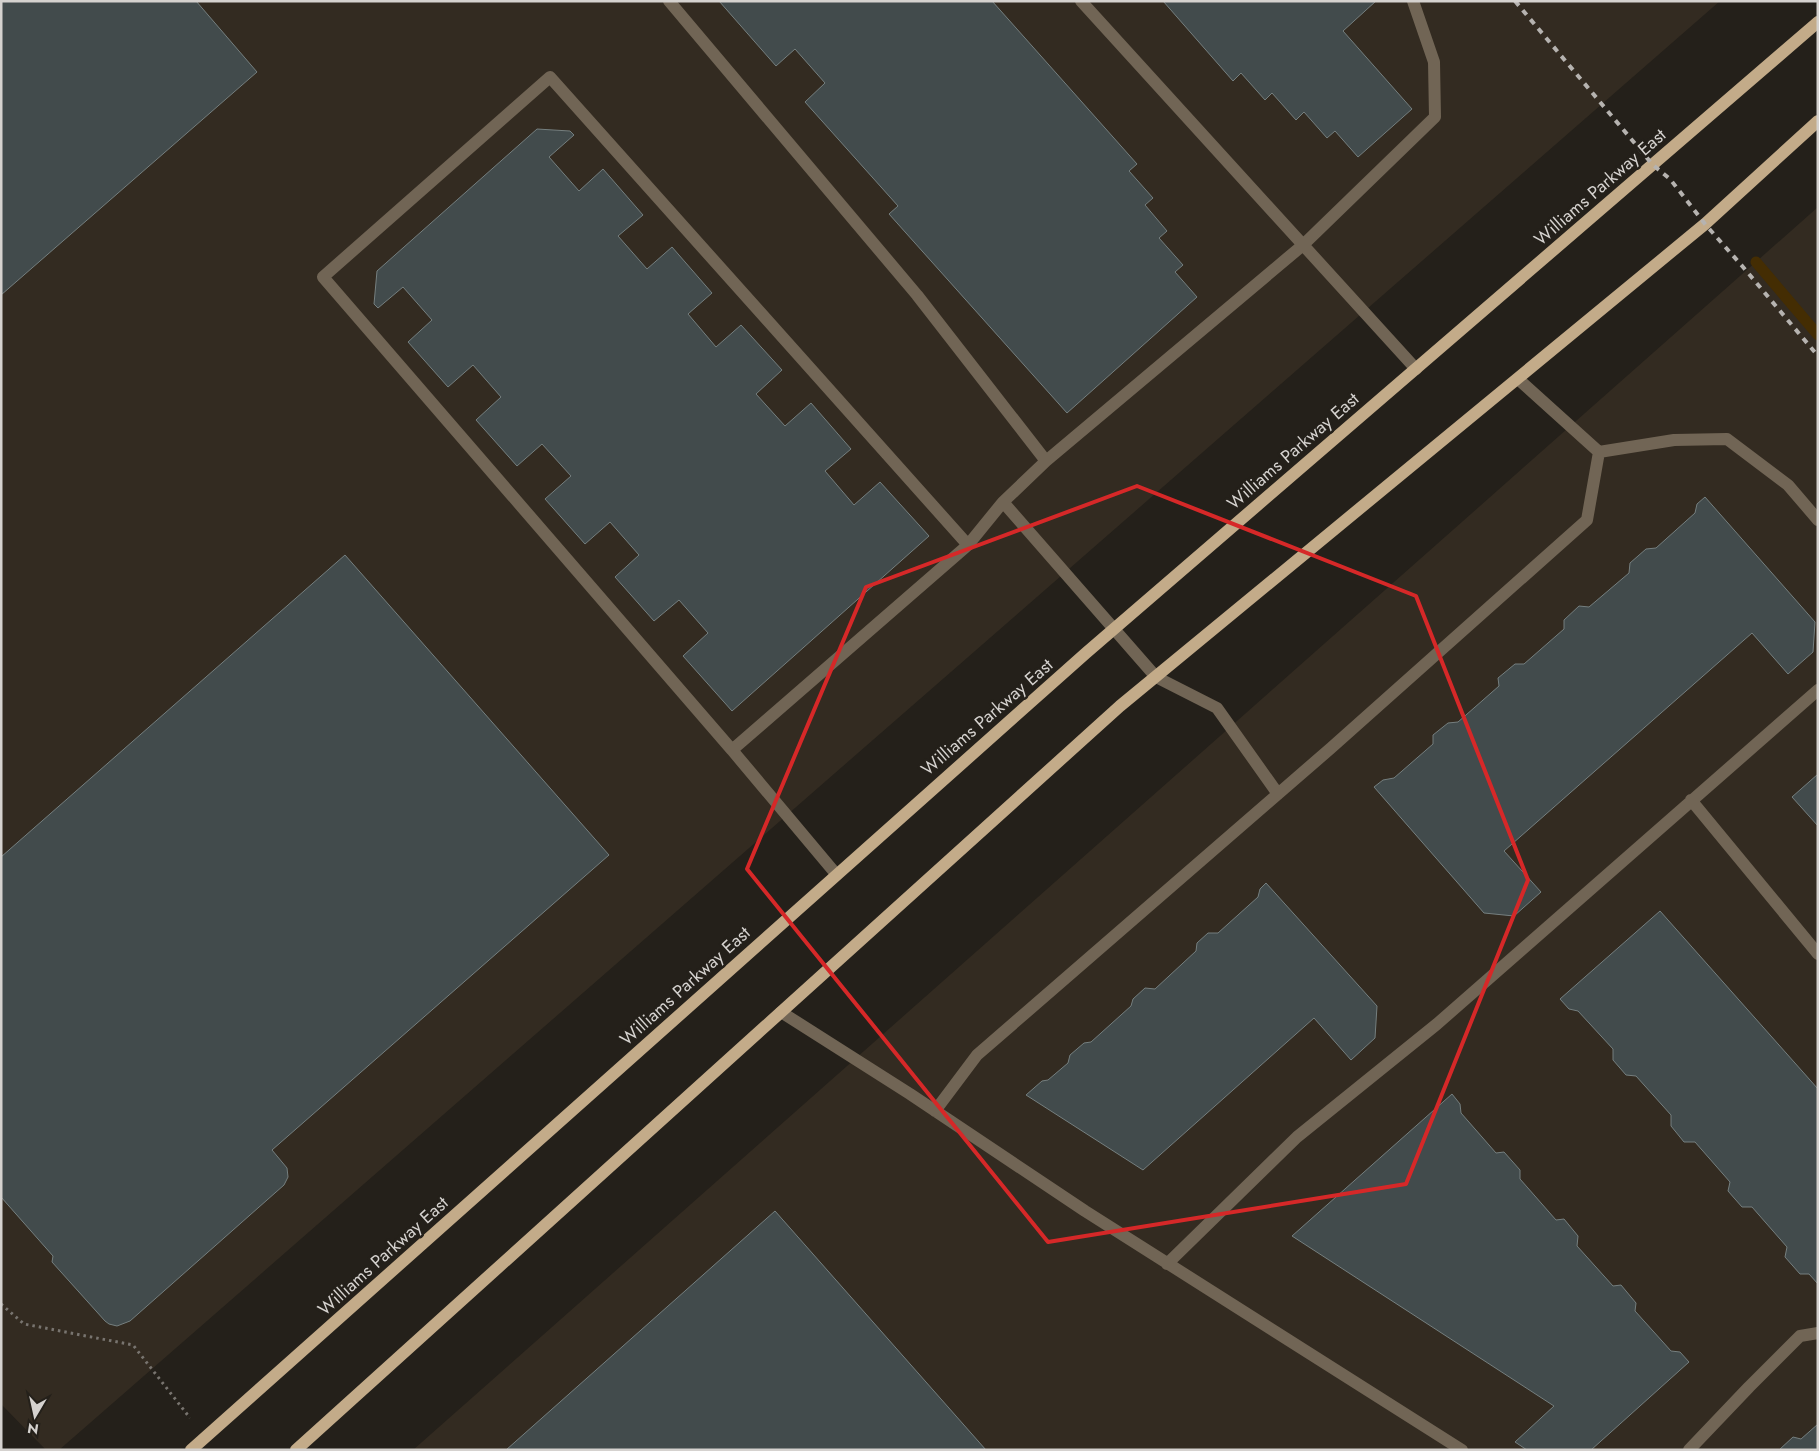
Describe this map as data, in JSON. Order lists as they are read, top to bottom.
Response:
{
  "streets": {
    "main road": ["Williams Parkway East"]
  },
  "north": "bottom"
}
